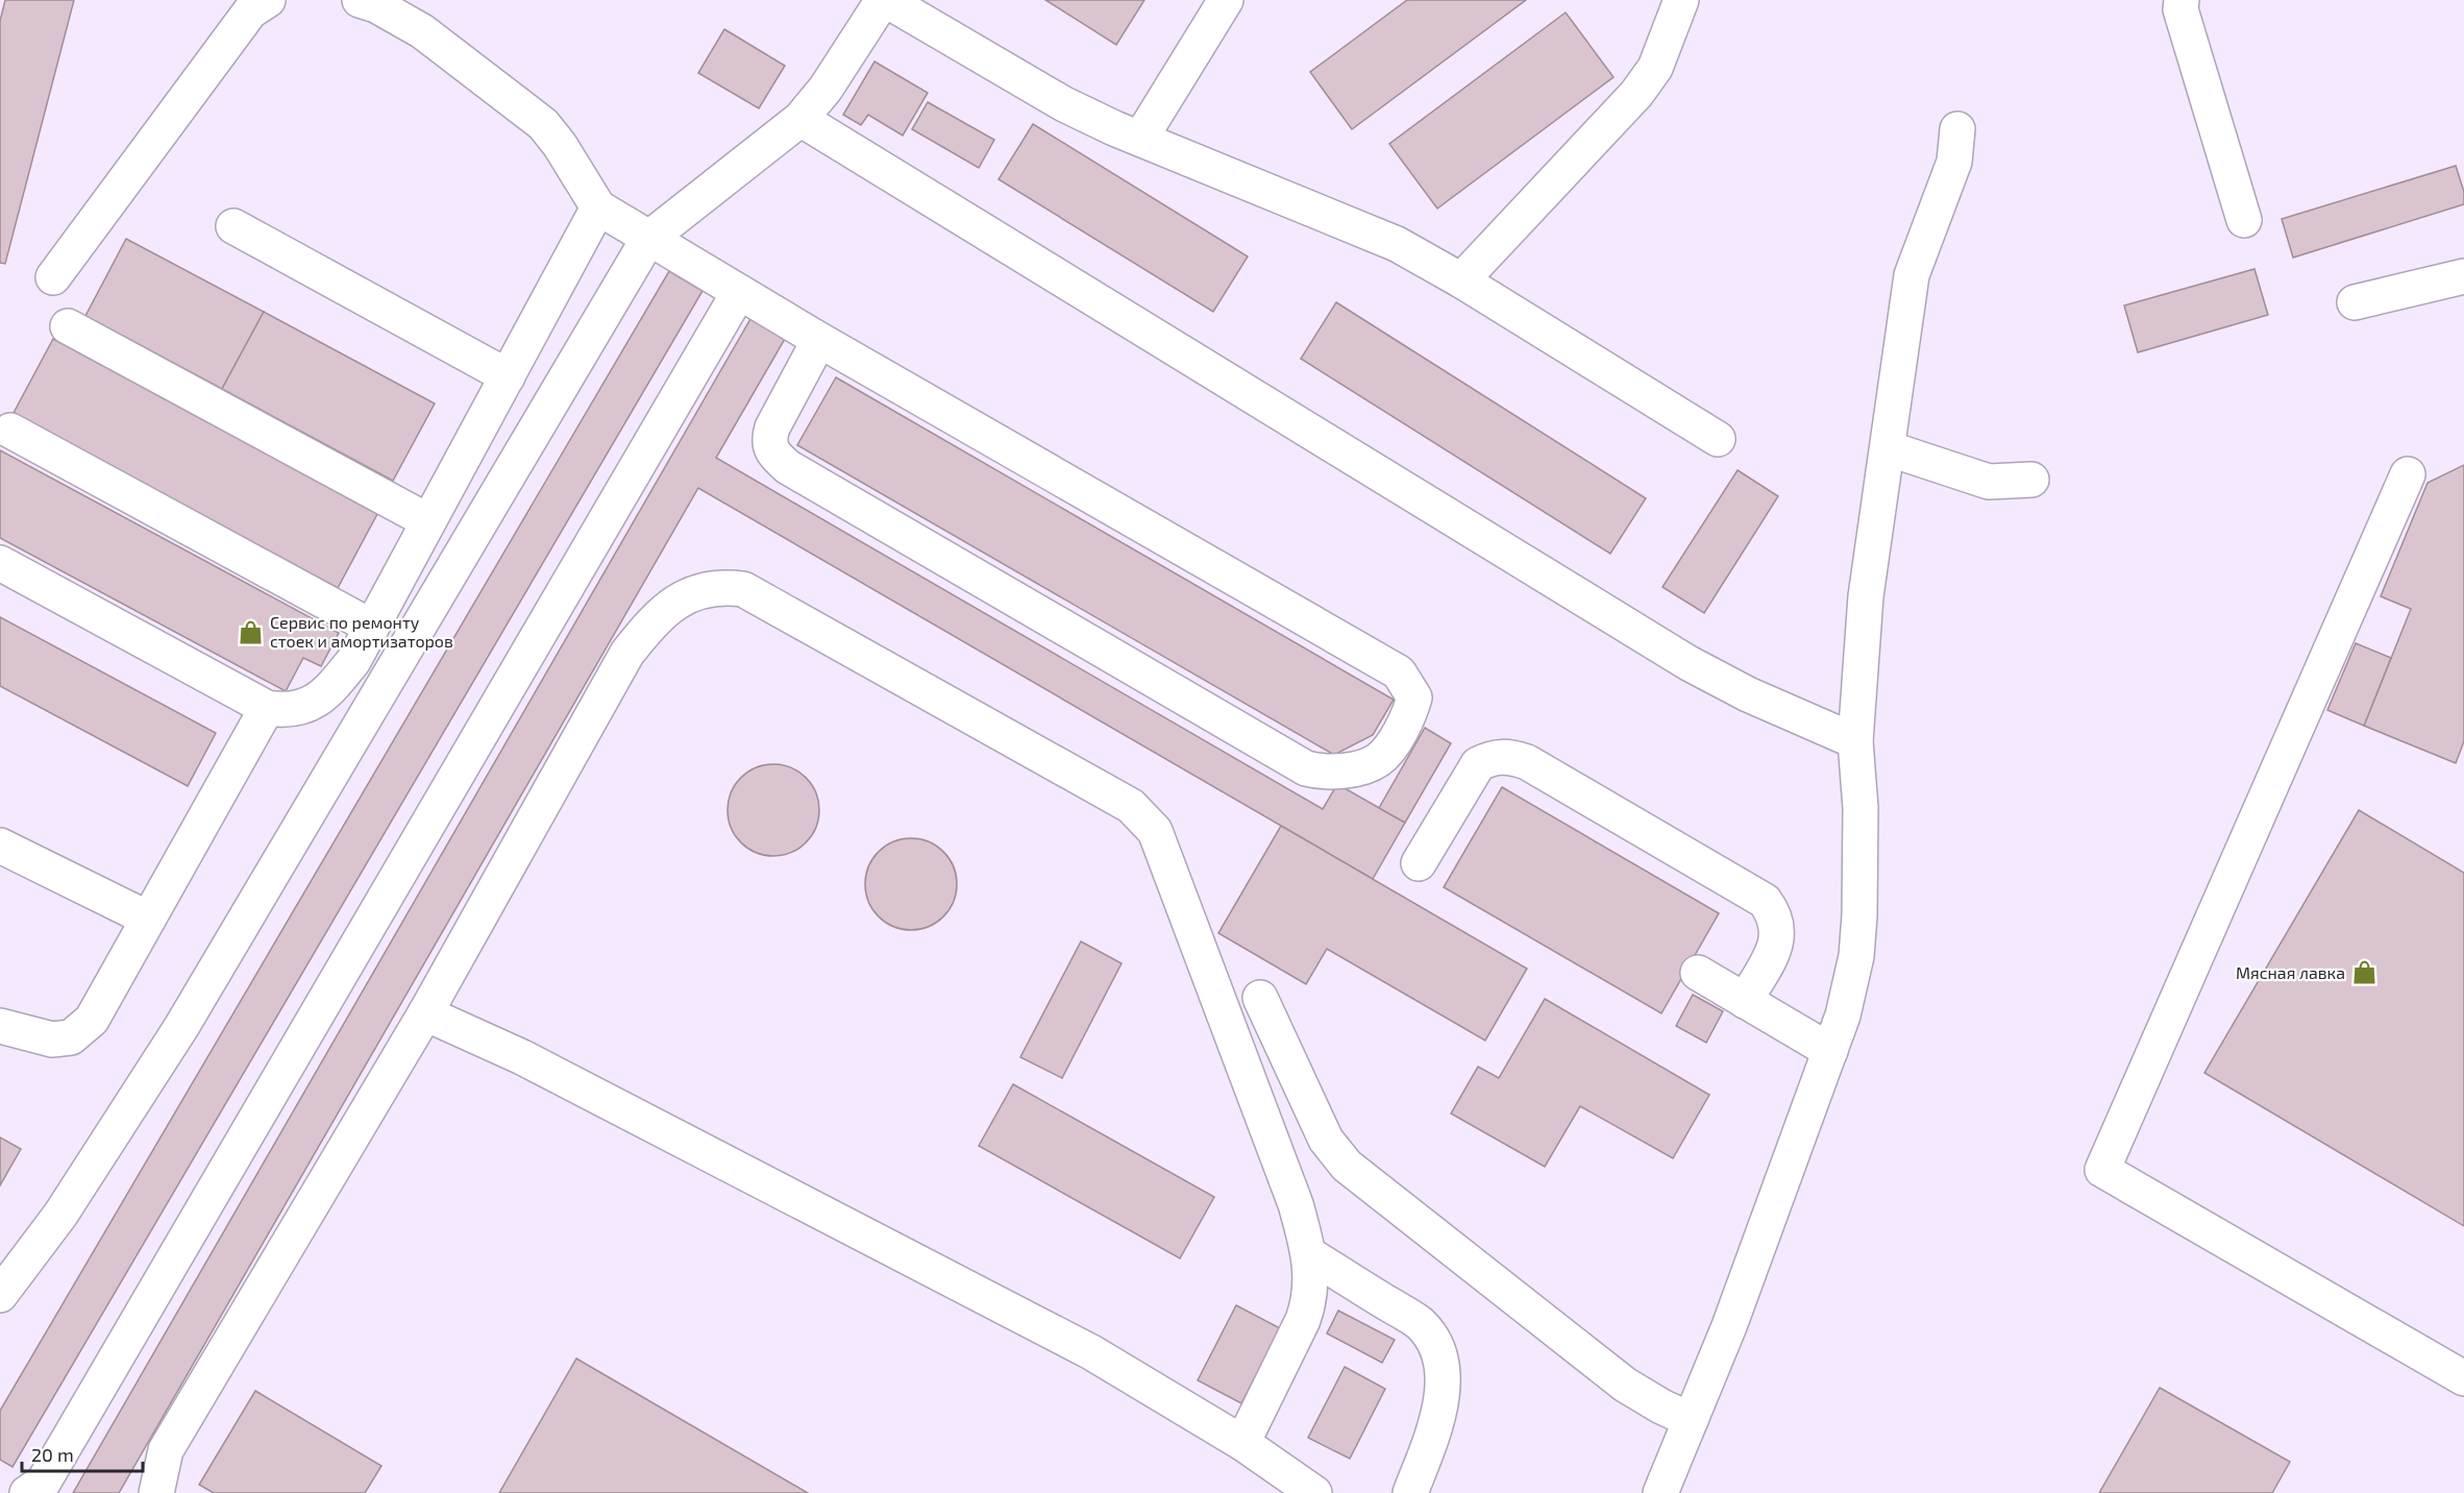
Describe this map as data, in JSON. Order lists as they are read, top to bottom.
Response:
{
  "places": {
    "shop": ["Сервис по ремонту стоек и амортизаторов", "Мясная лавка"]
  },
  "scale_bar": "20 m"
}
